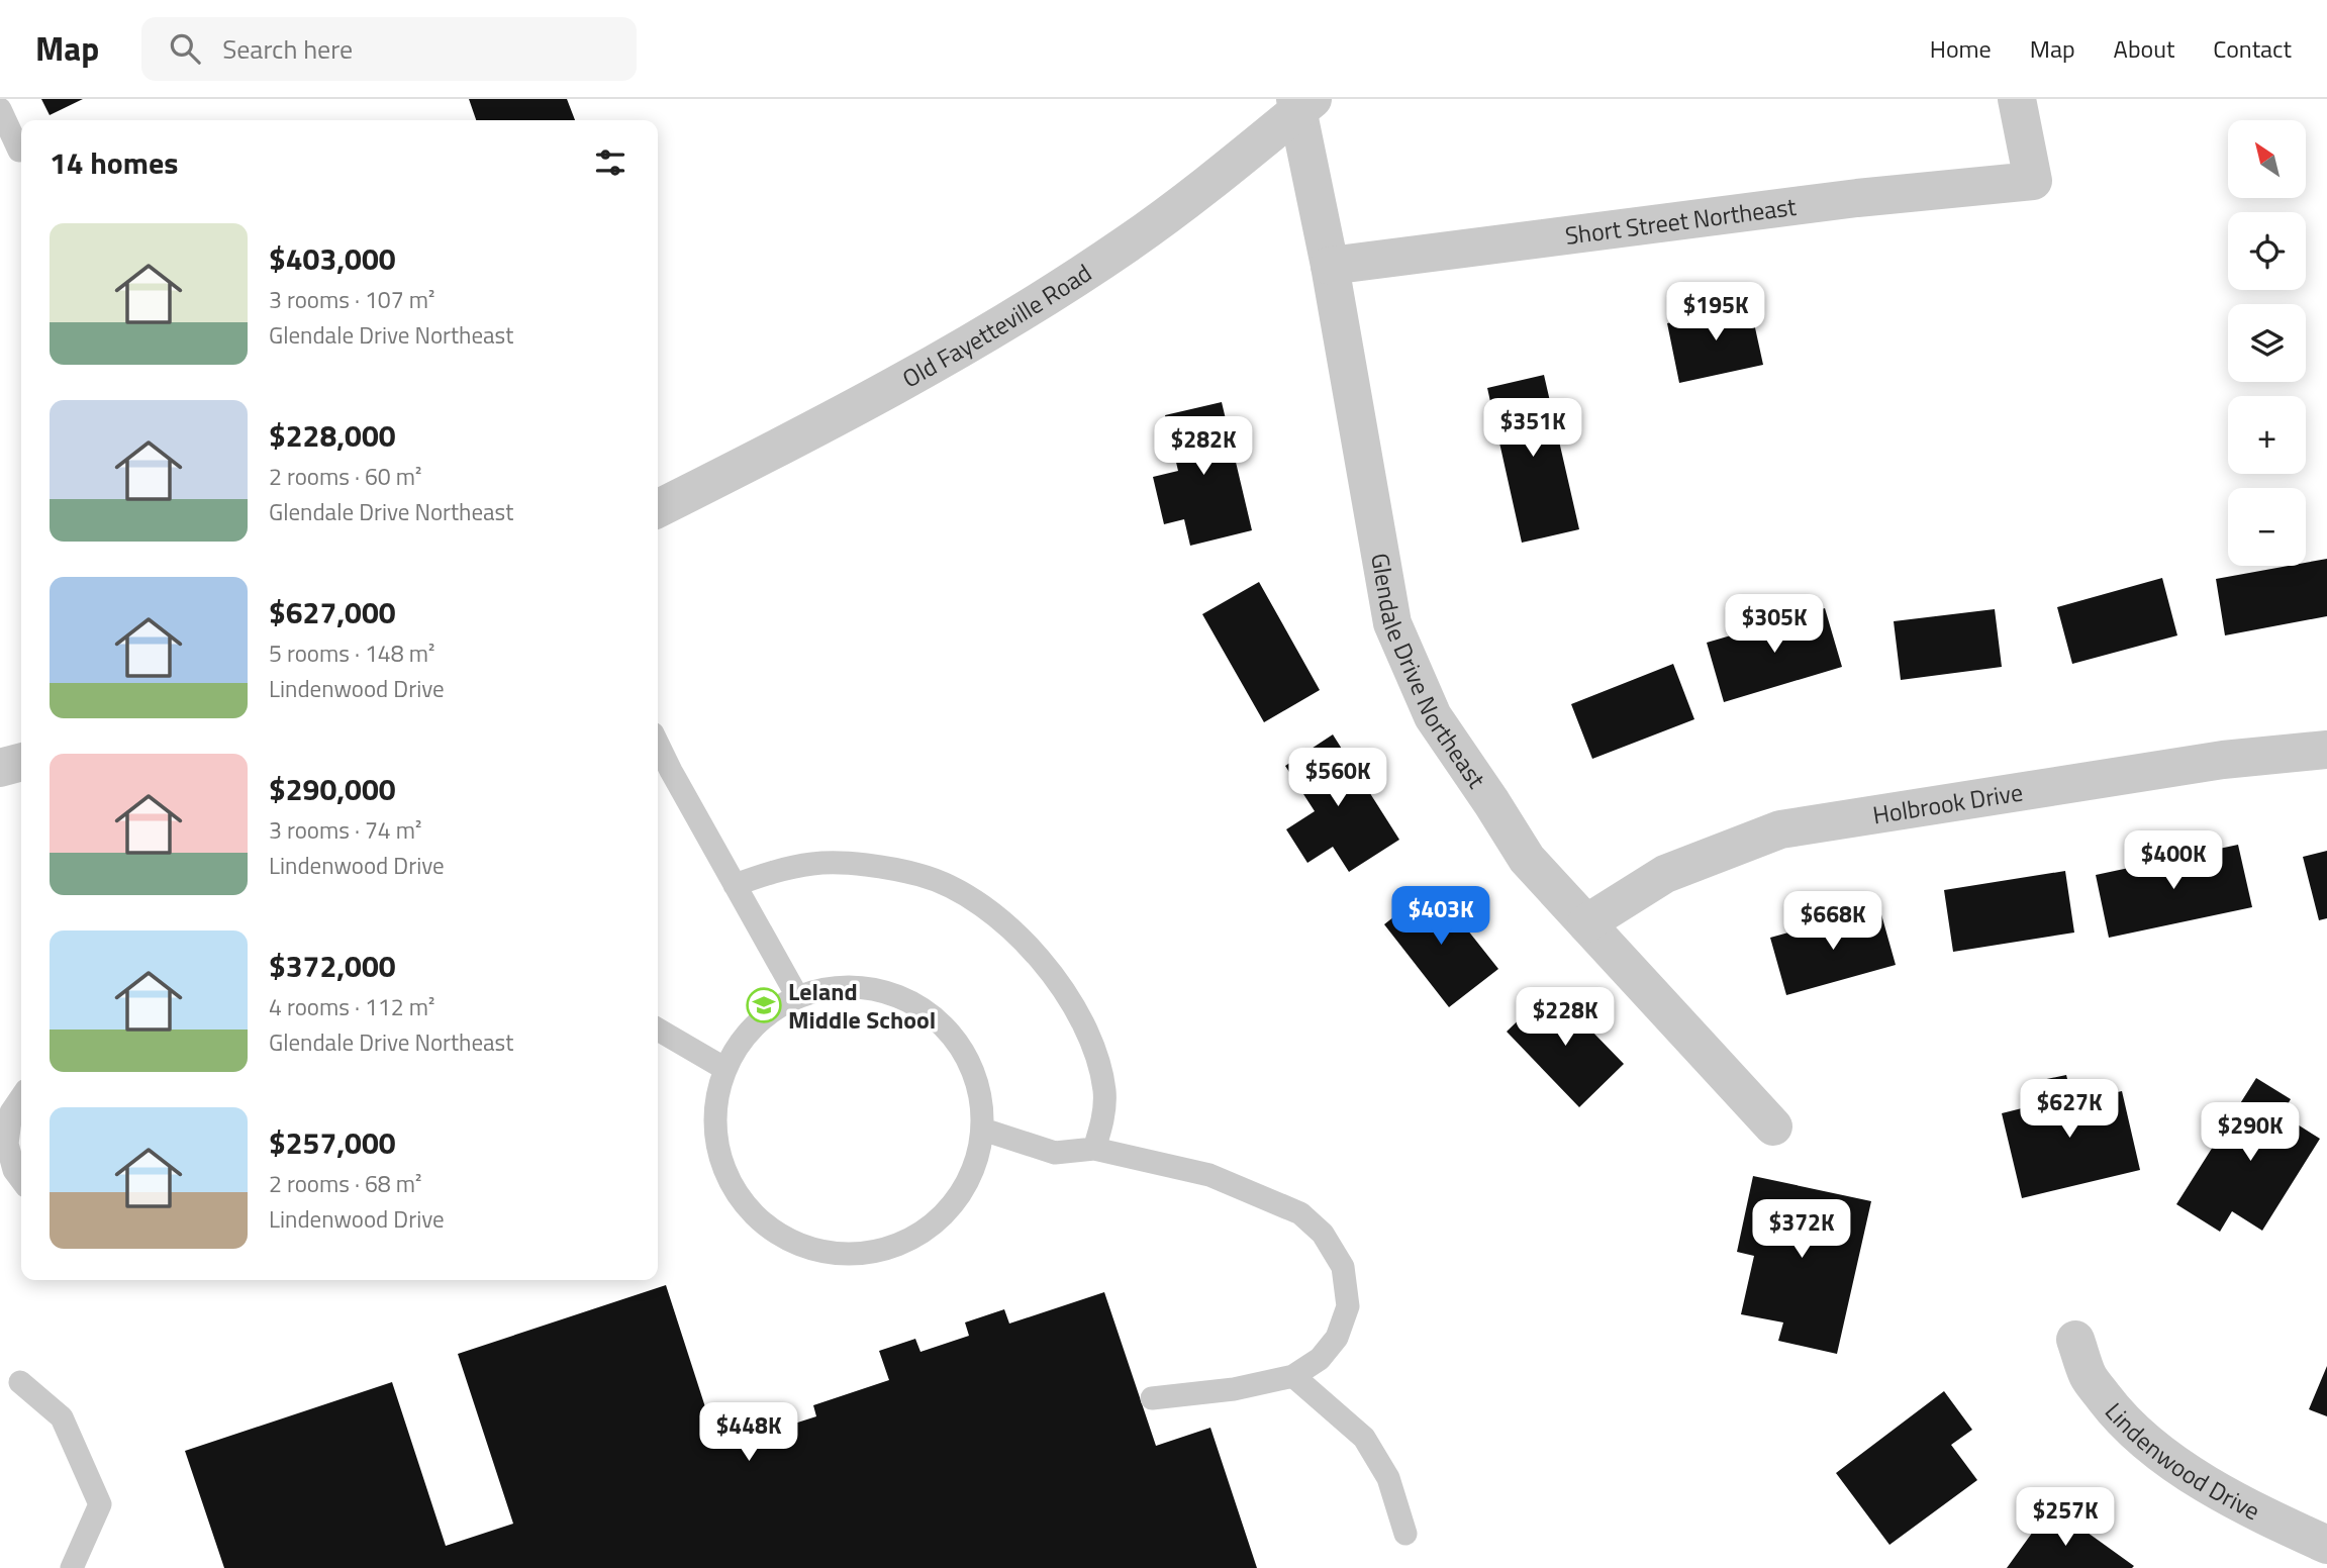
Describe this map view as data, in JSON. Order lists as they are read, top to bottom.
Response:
{
  "streets": {
    "street": [
      "Short Street Northeast",
      "Old Fayetteville Road",
      "Glendale Drive Northeast",
      "Holbrook Drive",
      "Lindenwood Drive"
    ]
  },
  "crossings": [
    ["Short Street Northeast", "Glendale Drive Northeast"],
    ["Old Fayetteville Road", "Glendale Drive Northeast"],
    ["Glendale Drive Northeast", "Holbrook Drive"]
  ],
  "places": {
    "school or university": ["Leland Middle School"]
  },
  "north": "top left",
  "page": {
    "header": "Map",
    "search": "Search here",
    "nav": [
      "Home",
      "Map",
      "About",
      "Contact"
    ],
    "map_buttons": ["+", "−"],
    "heading": "14 homes",
    "list": [
      {
        "name": "$403,000",
        "note": "3 rooms · 107 m² · Glendale Drive Northeast"
      },
      {
        "name": "$228,000",
        "note": "2 rooms · 60 m² · Glendale Drive Northeast"
      },
      {
        "name": "$627,000",
        "note": "5 rooms · 148 m² · Lindenwood Drive"
      },
      {
        "name": "$290,000",
        "note": "3 rooms · 74 m² · Lindenwood Drive"
      },
      {
        "name": "$372,000",
        "note": "4 rooms · 112 m² · Glendale Drive Northeast"
      },
      {
        "name": "$257,000",
        "note": "2 rooms · 68 m² · Lindenwood Drive"
      }
    ],
    "price": [
      "$195K",
      "$351K",
      "$282K",
      "$305K",
      "$560K",
      "$400K",
      "$403K",
      "$668K",
      "$228K",
      "$627K",
      "$290K",
      "$372K",
      "$448K",
      "$257K"
    ]
  }
}
